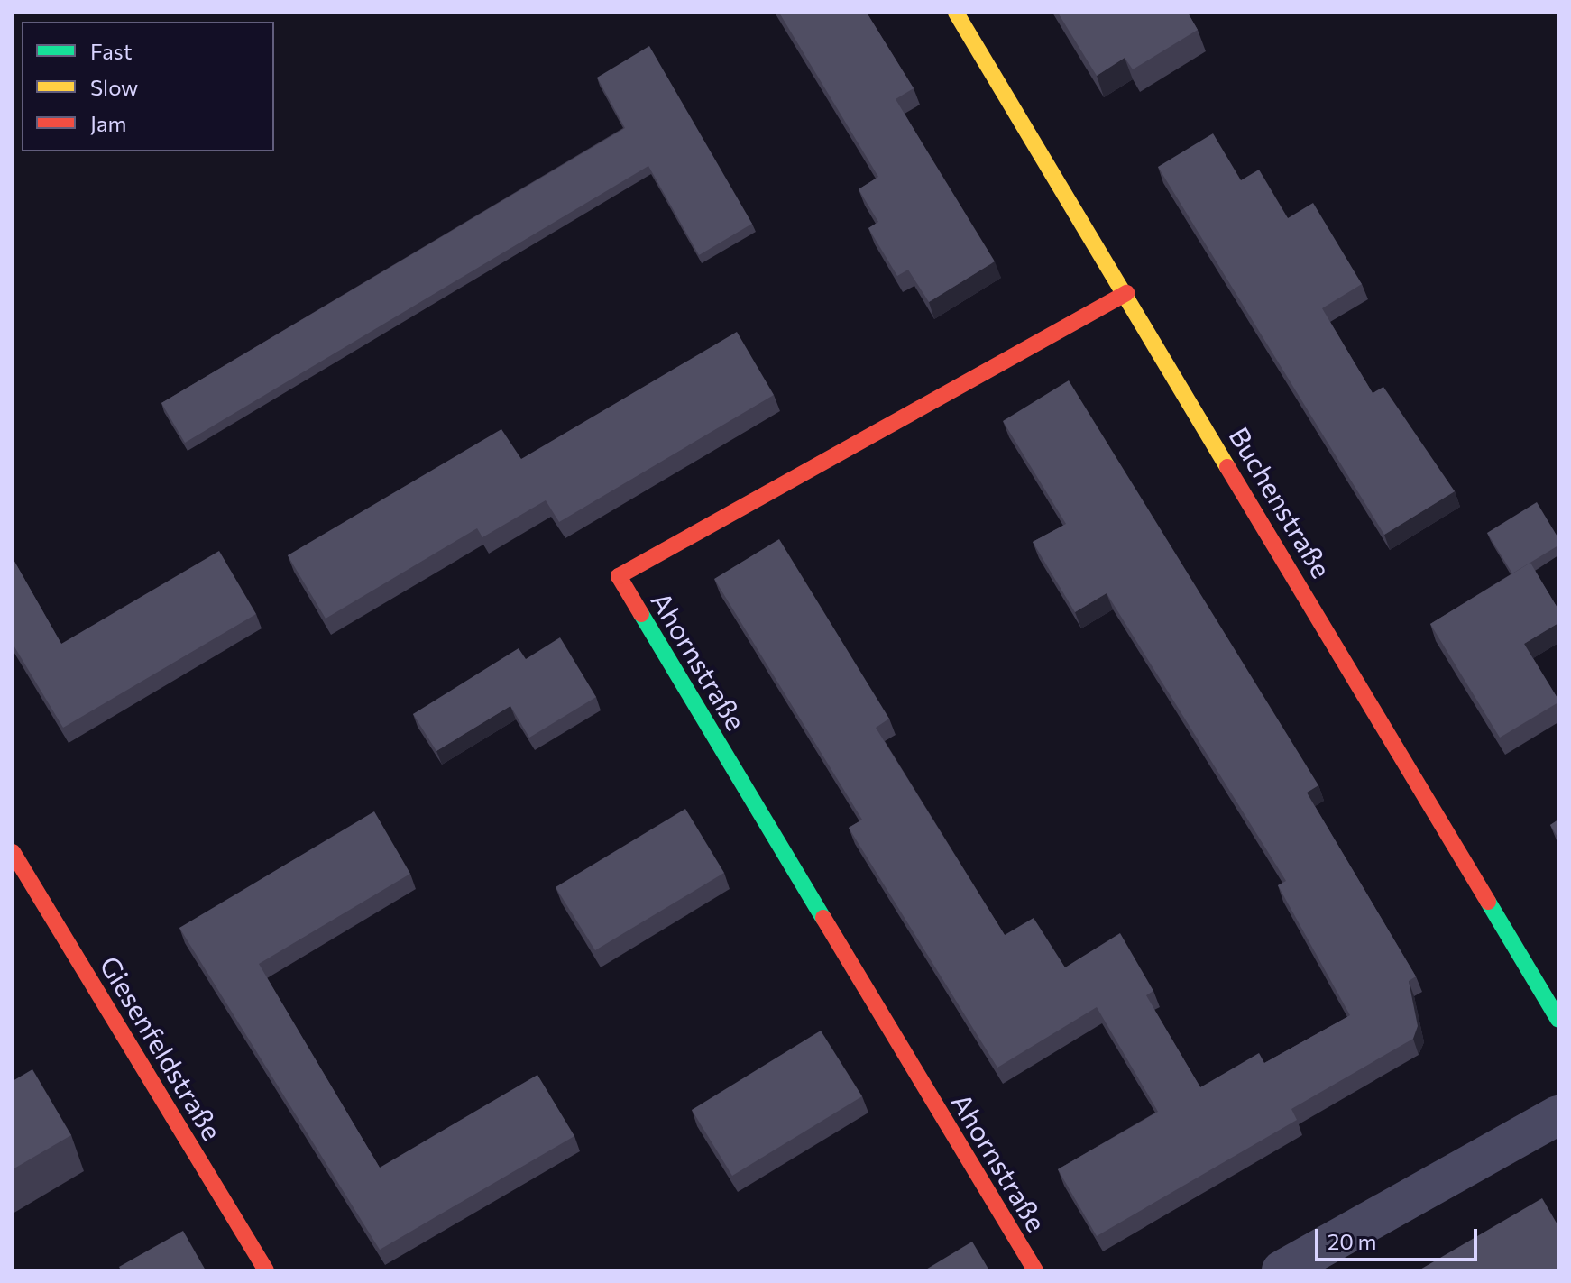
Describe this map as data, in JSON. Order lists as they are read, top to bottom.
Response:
{
  "streets": {
    "street": ["Buchenstraße", "Ahornstraße", "Giesenfeldstraße"]
  },
  "crossings": [
    ["Buchenstraße", "Ahornstraße"]
  ],
  "legend": ["Fast", "Slow", "Jam"],
  "scale_bar": "20 m"
}
